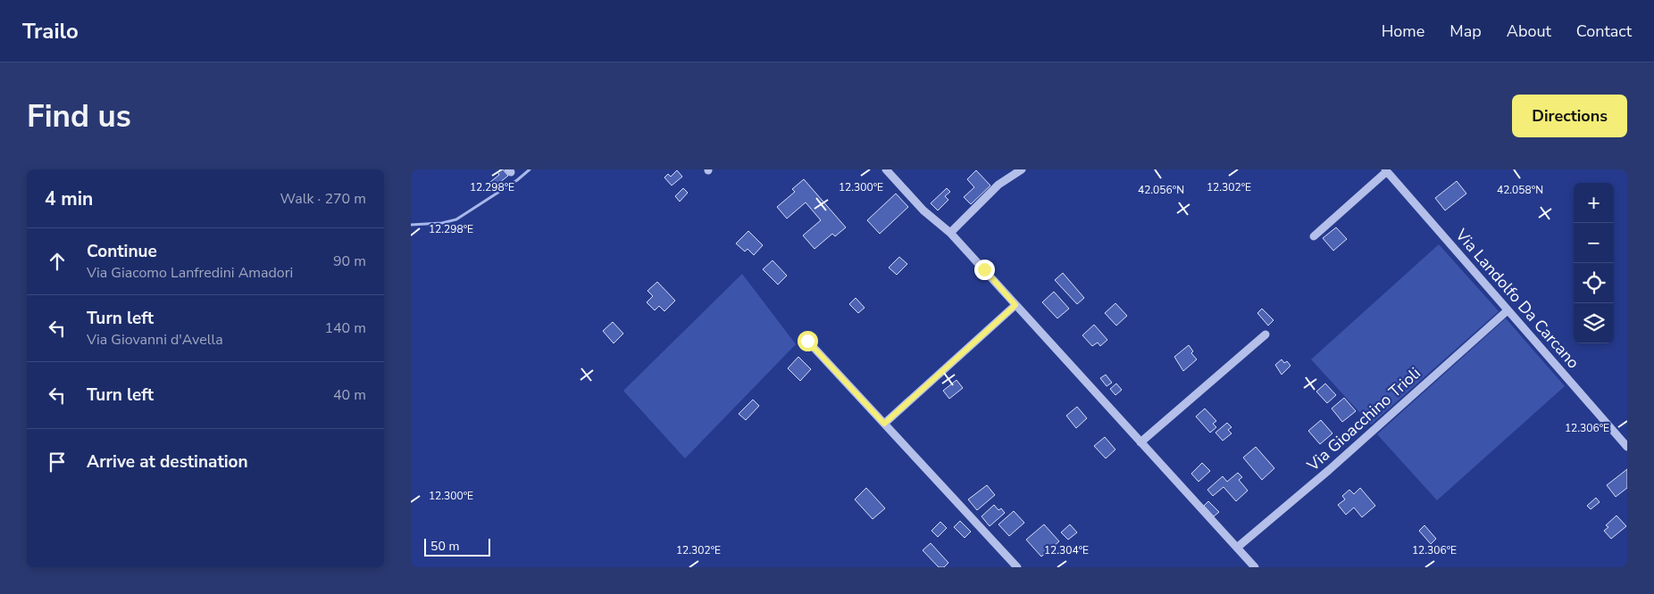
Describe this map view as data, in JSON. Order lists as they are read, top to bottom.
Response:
{
  "streets": {
    "street": ["Via Landolfo Da Carcano", "Via Gioacchino Trioli"]
  },
  "crossings": [
    ["Via Landolfo Da Carcano", "Via Gioacchino Trioli"]
  ],
  "scale_bar": "50 m",
  "page": {
    "header": "Trailo",
    "nav": [
      "Home",
      "Map",
      "About",
      "Contact"
    ],
    "buttons": "Directions",
    "title": "Find us",
    "heading": ["4 min", "Walk · 270 m"],
    "map_buttons": ["+", "−"],
    "list": [
      ["Continue", "Via Giacomo Lanfredini Amadori", "90 m"],
      ["Turn left", "Via Giovanni d'Avella", "140 m"],
      ["Turn left", "40 m"],
      "Arrive at destination"
    ],
    "scale": "50 m"
  },
  "coordinates": [
    "12.300°E",
    "12.298°E",
    "12.302°E",
    "42.056°N",
    "42.058°N",
    "12.306°E",
    "12.304°E"
  ]
}
